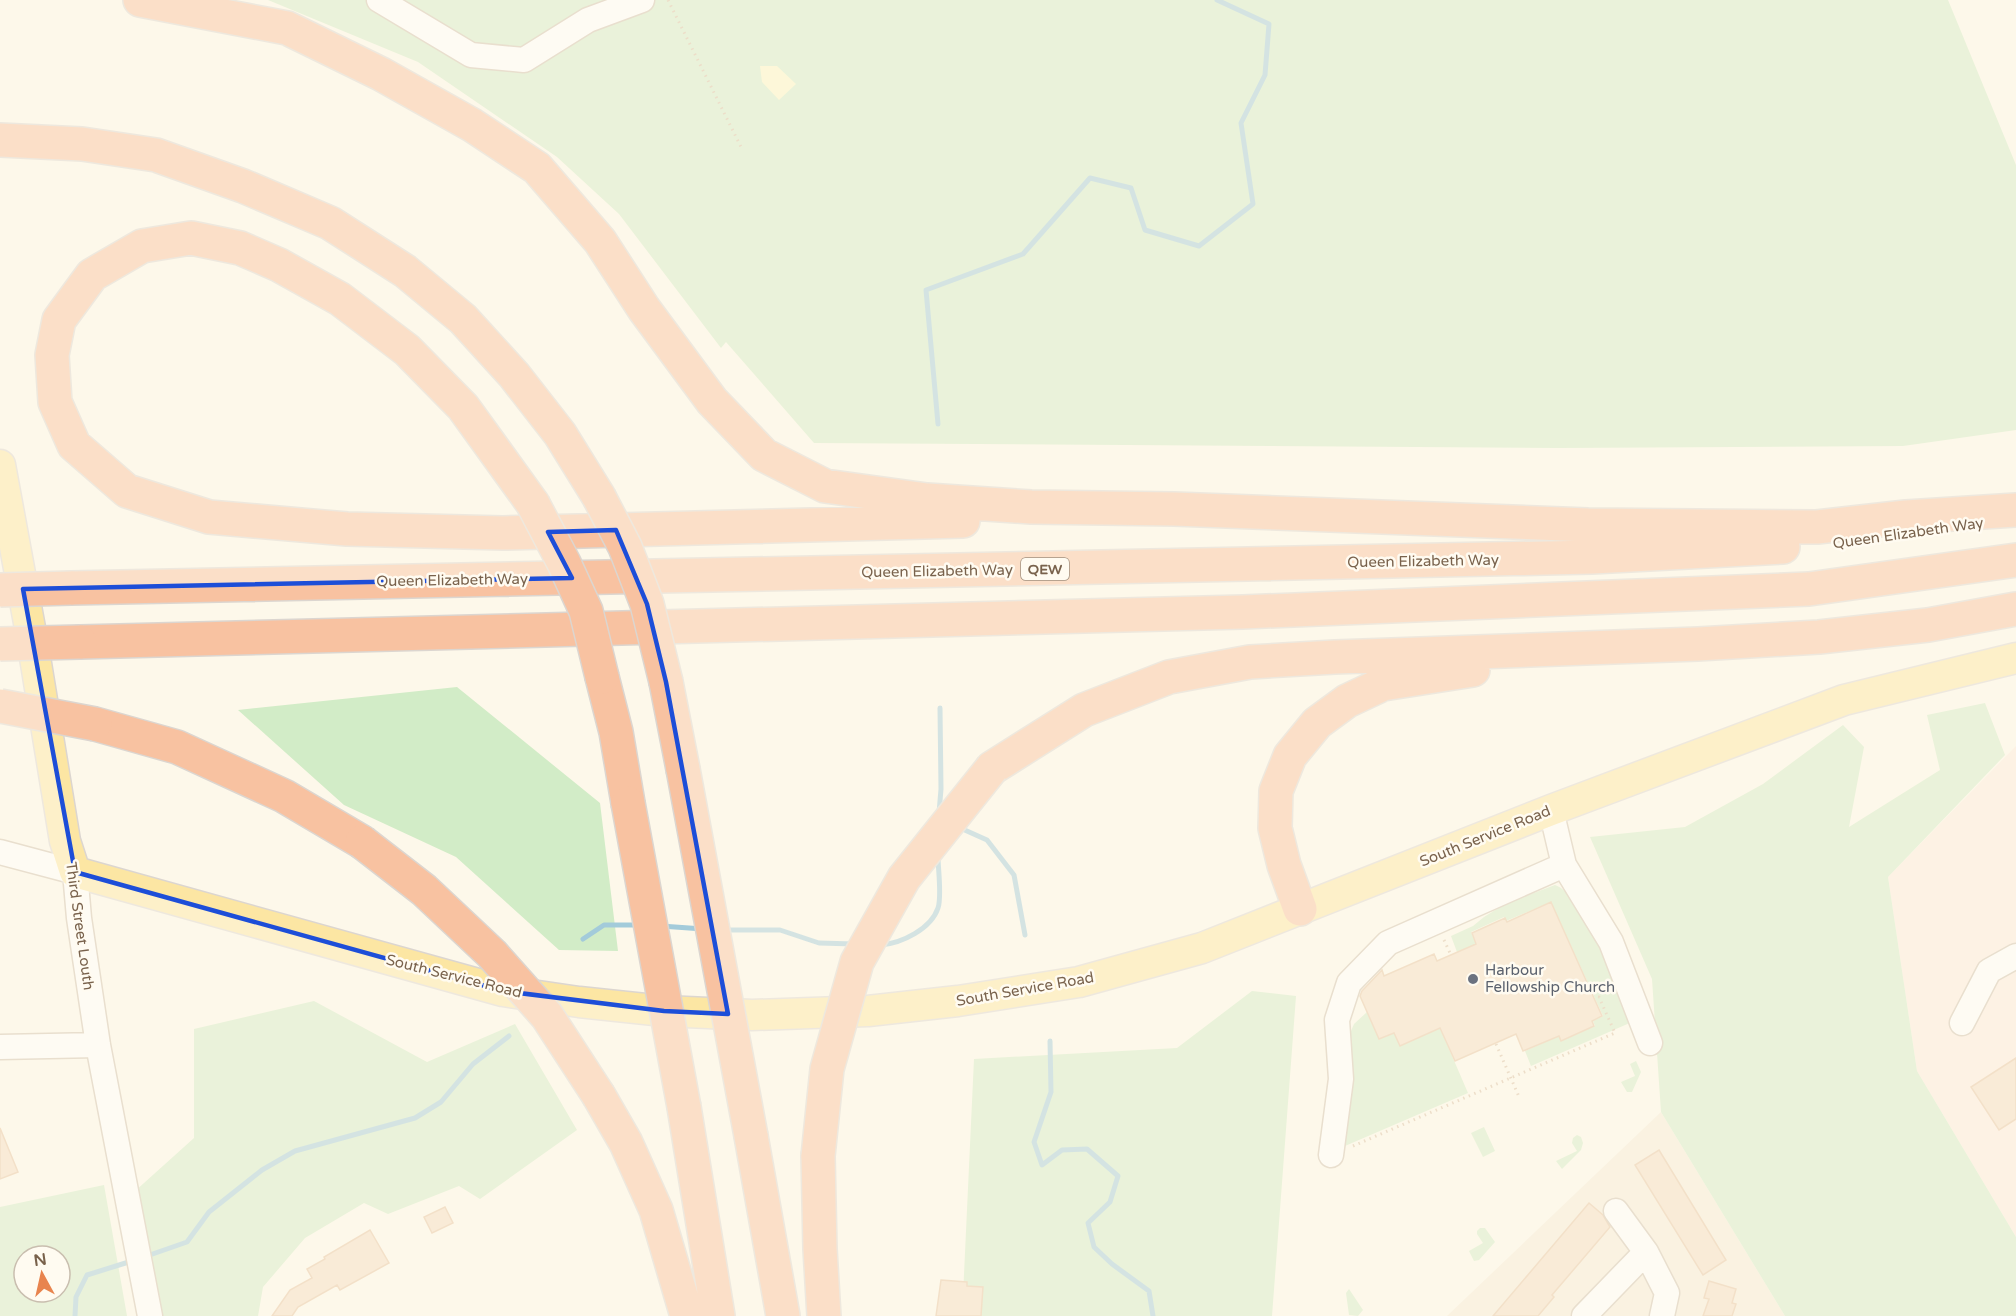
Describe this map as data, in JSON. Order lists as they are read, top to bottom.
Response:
{
  "streets": {
    "highway": ["Queen Elizabeth Way", "QEW"],
    "main road": ["South Service Road", "Third Street Louth"]
  },
  "crossings": [
    ["South Service Road", "Third Street Louth"]
  ],
  "places": ["Harbour Fellowship Church"],
  "north": "top"
}
